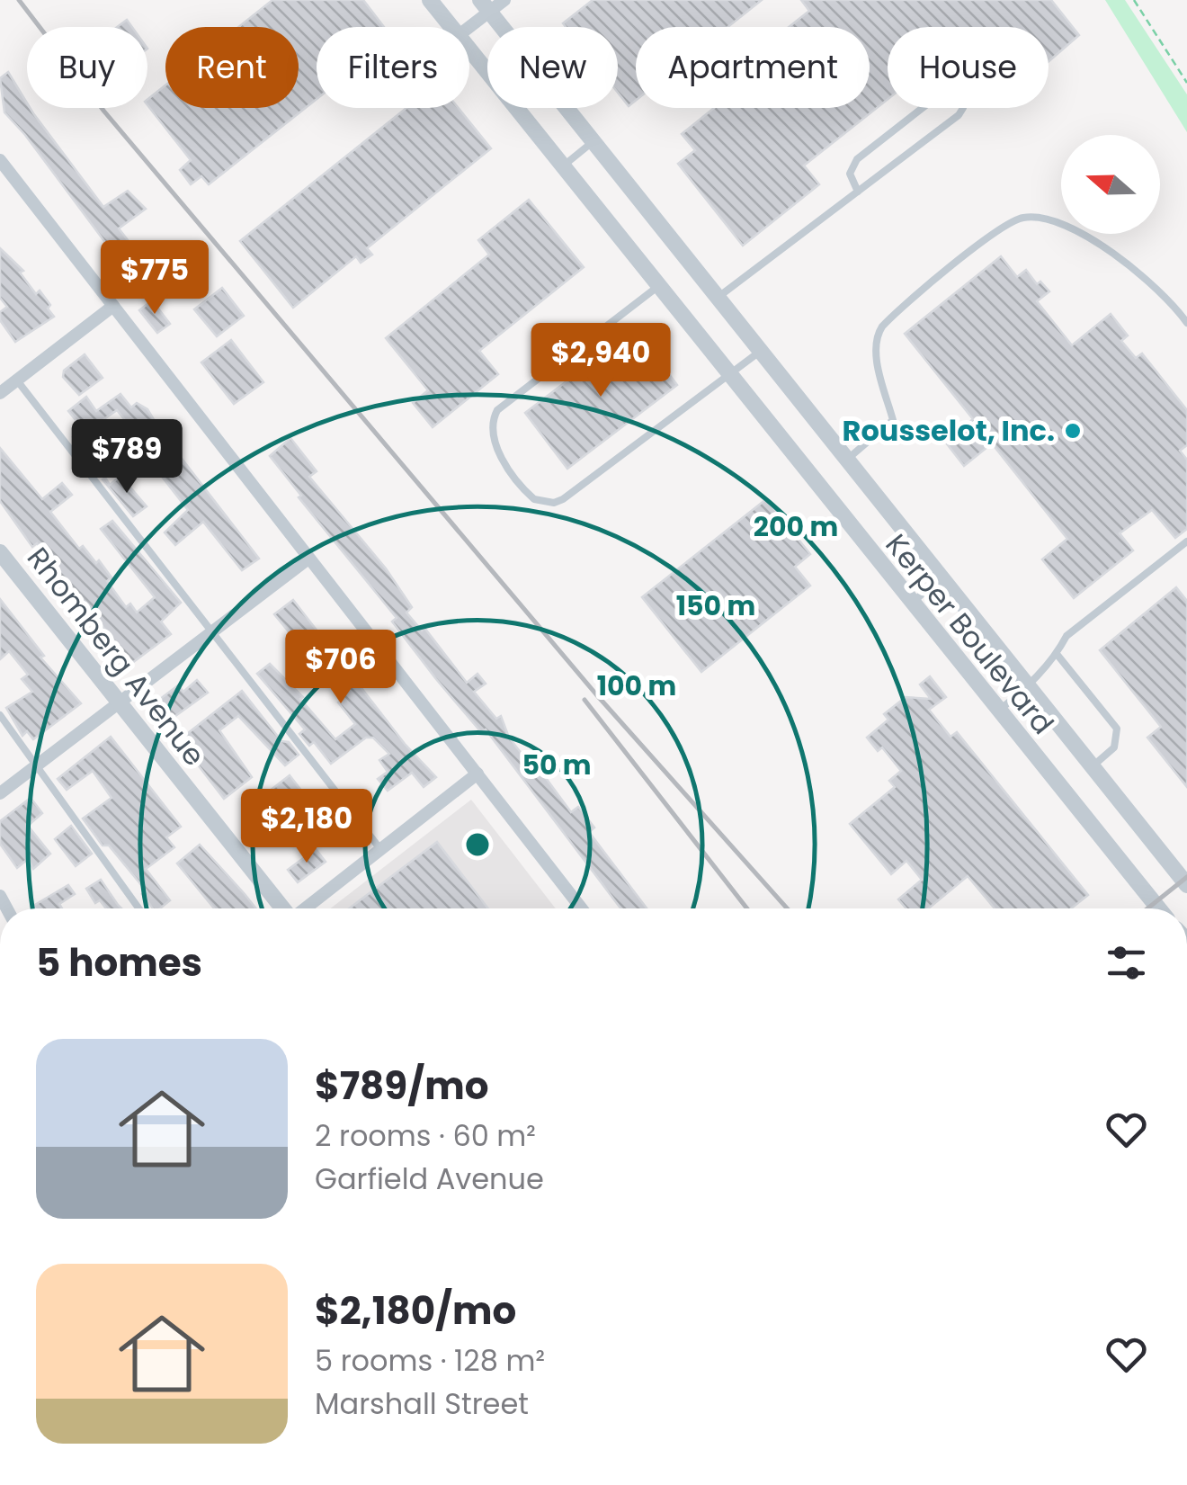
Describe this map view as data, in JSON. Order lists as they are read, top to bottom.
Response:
{
  "streets": {
    "street": ["Kerper Boulevard", "Rhomberg Avenue"]
  },
  "places": ["Rousselot, Inc."],
  "north": "left",
  "page": {
    "chip": [
      "Buy",
      "Rent",
      "Filters",
      "New",
      "Apartment",
      "House"
    ],
    "price": [
      "$775",
      "$2,940",
      "$789",
      "$706",
      "$2,180"
    ],
    "heading": "5 homes",
    "list": [
      {
        "name": "$789/mo",
        "note": "2 rooms · 60 m² · Garfield Avenue"
      },
      {
        "name": "$2,180/mo",
        "note": "5 rooms · 128 m² · Marshall Street"
      }
    ]
  },
  "rings": [
    "200 m",
    "150 m",
    "100 m",
    "50 m"
  ]
}
